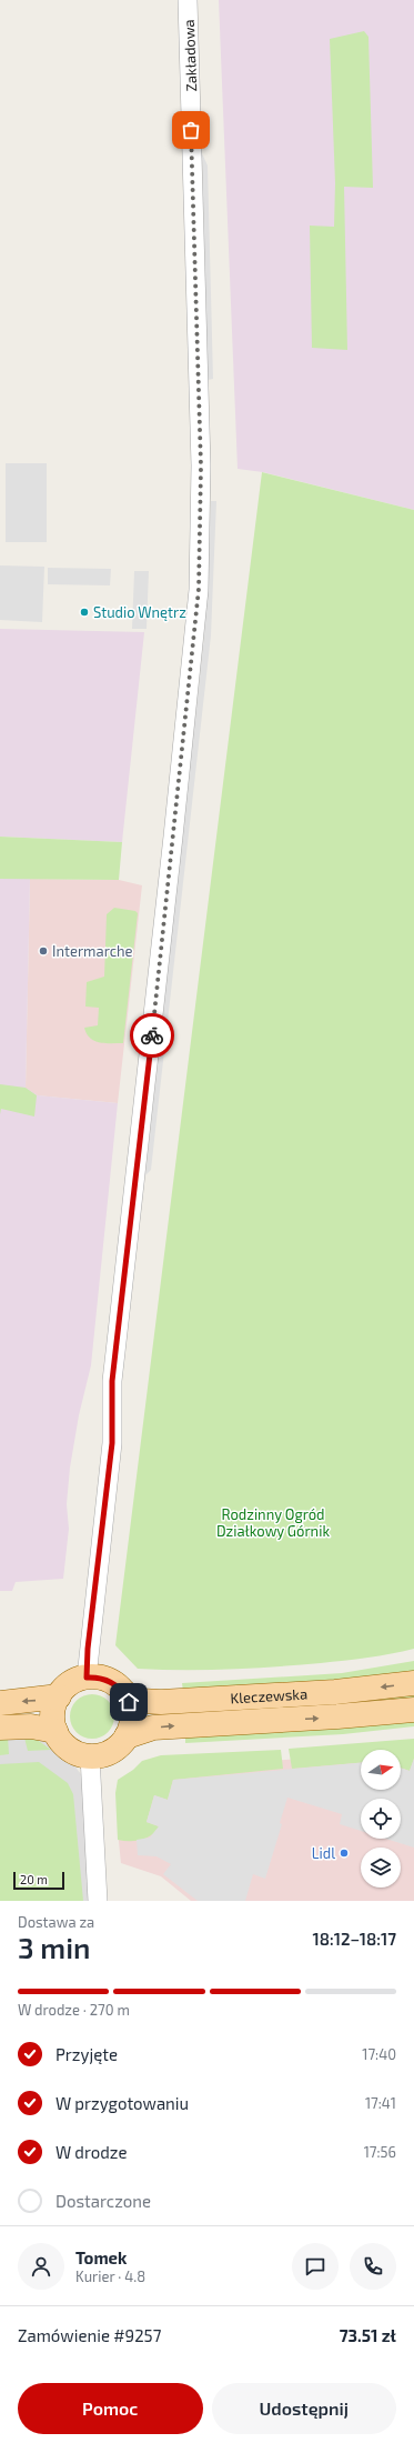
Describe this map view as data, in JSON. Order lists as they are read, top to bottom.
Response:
{
  "streets": {
    "main road": ["Kleczewska"],
    "street": ["Zakładowa"]
  },
  "crossings": [
    ["Zakładowa", "Kleczewska"]
  ],
  "parks": ["Rodzinny Ogród Działkowy Górnik"],
  "places": ["Studio Wnętrz", "Intermarche", "Lidl"],
  "scale_bar": "20 m",
  "north": "right",
  "page": {
    "scale": "20 m",
    "heading": ["3 min", "Dostawa za", "18:12–18:17"],
    "panel": [
      "Tomek",
      "Kurier · 4.8",
      "Zamówienie #9257",
      "73.51 zł"
    ],
    "bar": "W drodze · 270 m",
    "list": [
      ["Przyjęte", "17:40"],
      ["W przygotowaniu", "17:41"],
      ["W drodze", "17:56"],
      "Dostarczone"
    ],
    "buttons": ["Pomoc", "Udostępnij"]
  }
}
